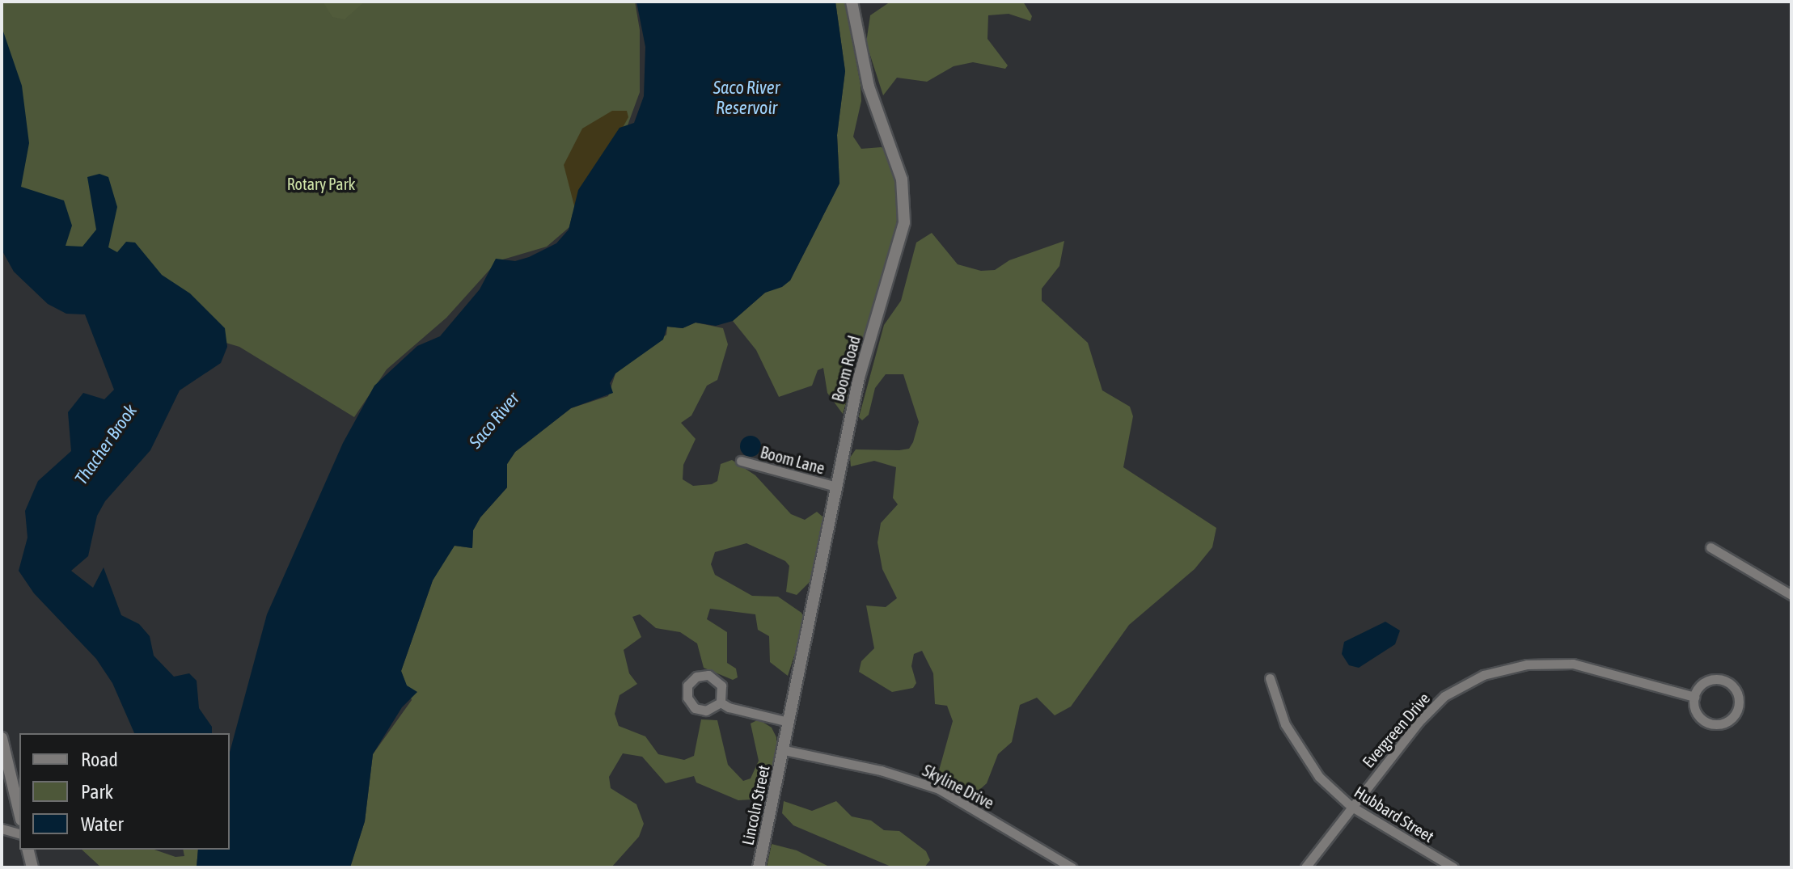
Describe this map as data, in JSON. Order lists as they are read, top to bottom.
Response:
{
  "streets": {
    "street": [
      "Boom Road",
      "Boom Lane",
      "Evergreen Drive",
      "Skyline Drive",
      "Lincoln Street",
      "Hubbard Street"
    ]
  },
  "crossings": [
    ["Boom Road", "Boom Lane"],
    ["Boom Road", "Skyline Drive"],
    ["Boom Road", "Lincoln Street"],
    ["Evergreen Drive", "Hubbard Street"],
    ["Skyline Drive", "Lincoln Street"]
  ],
  "water": ["Saco River Reservoir", "Saco River", "Thacher Brook"],
  "parks": ["Rotary Park"],
  "legend": ["Road", "Park", "Water"]
}
